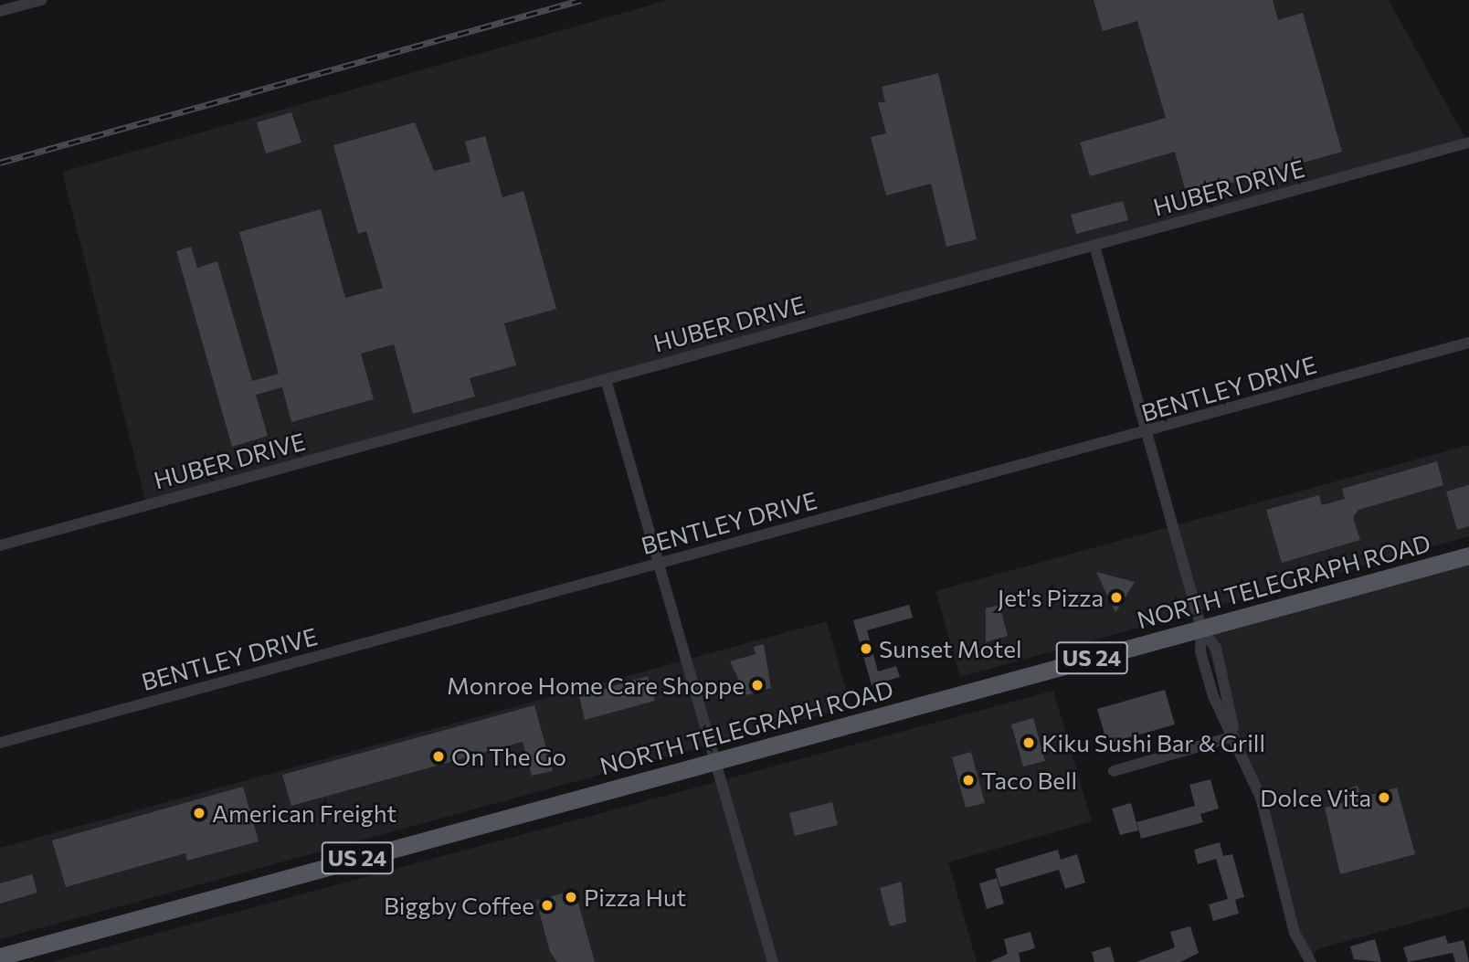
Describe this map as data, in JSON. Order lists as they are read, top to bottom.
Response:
{
  "streets": {
    "main road": ["NORTH TELEGRAPH ROAD", "US 24"],
    "street": ["HUBER DRIVE", "BENTLEY DRIVE"]
  },
  "places": [
    "Jet's Pizza",
    "Sunset Motel",
    "Monroe Home Care Shoppe",
    "Kiku Sushi Bar & Grill",
    "On The Go",
    "Taco Bell",
    "Dolce Vita",
    "American Freight",
    "Pizza Hut",
    "Biggby Coffee"
  ]
}
